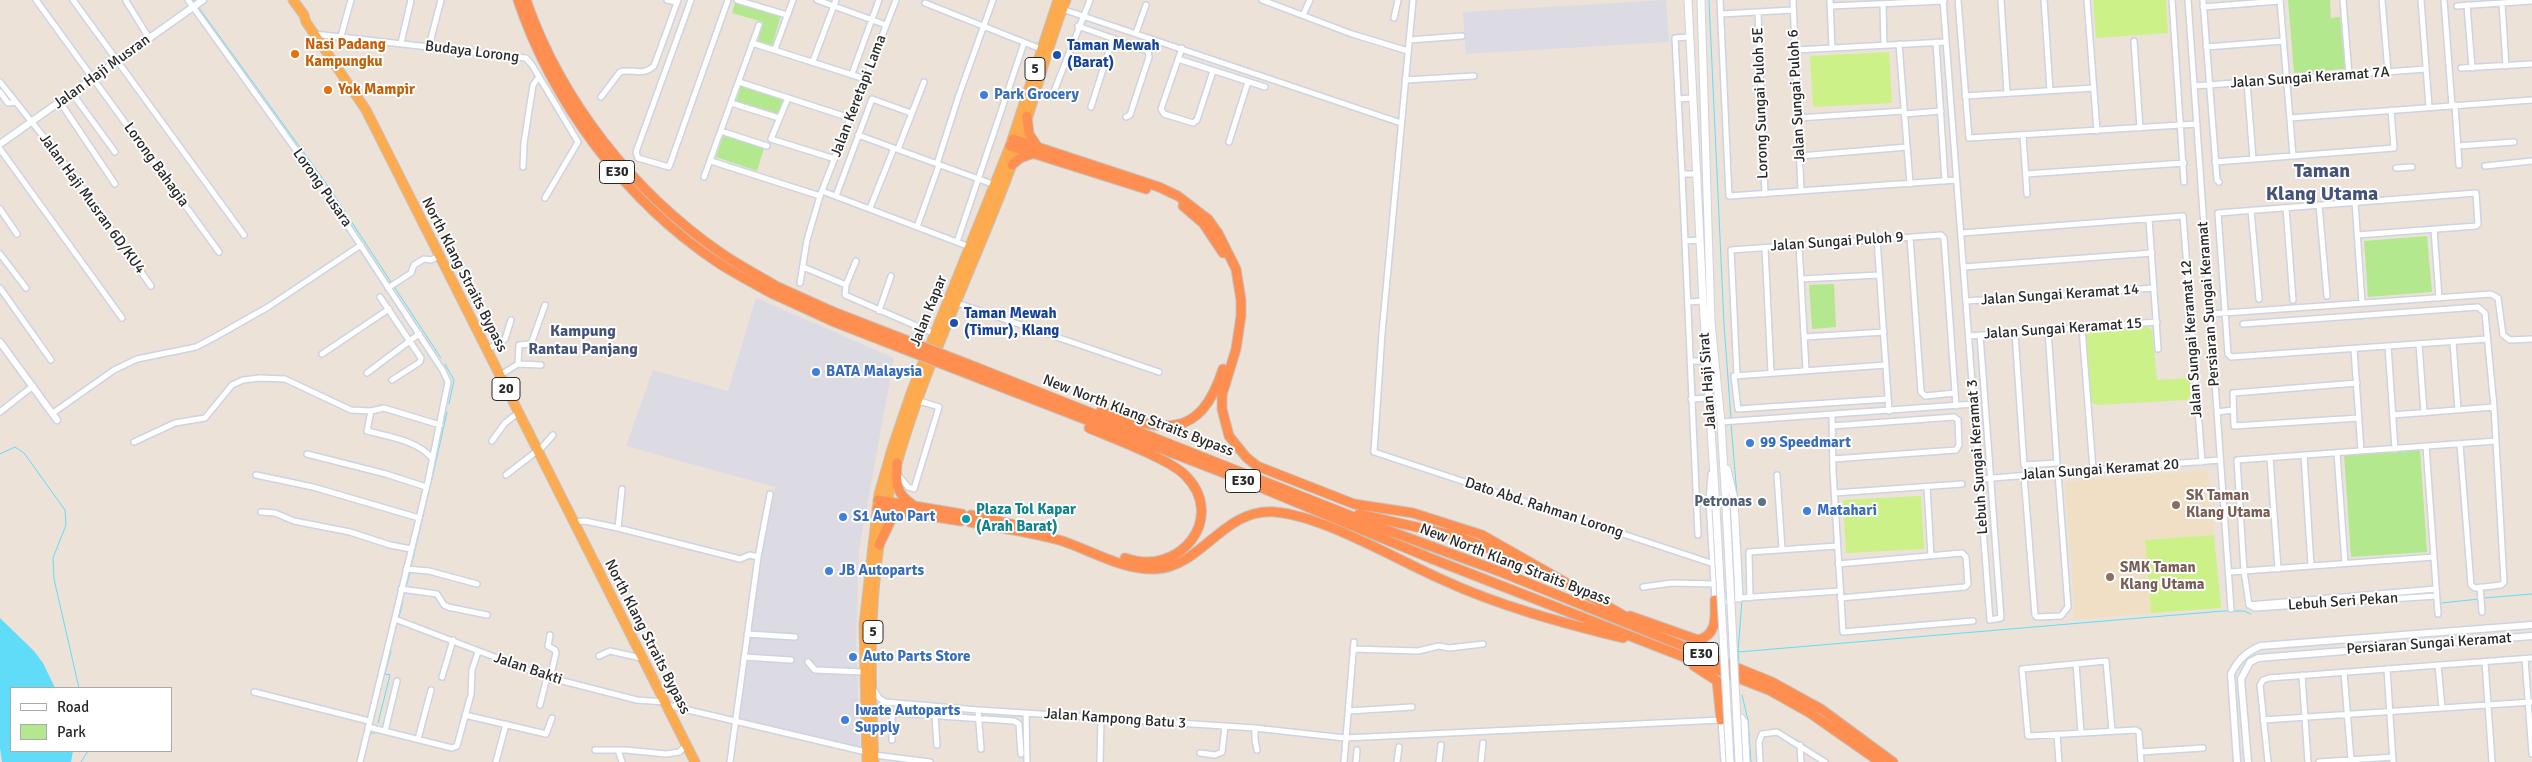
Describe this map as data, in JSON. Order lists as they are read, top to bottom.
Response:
{
  "streets": {
    "highway": [
      "5",
      "E30",
      "North Klang Straits Bypass",
      "Jalan Kapar",
      "20",
      "New North Klang Straits Bypass"
    ],
    "main road": ["Jalan Haji Sirat"],
    "street": [
      "Budaya Lorong",
      "Jalan Haji Musran",
      "Jalan Sungai Keramat 7A",
      "Jalan Keretapi Lama",
      "Jalan Sungai Puloh 6",
      "Lorong Sungai Puloh 5E",
      "Lorong Bahagia",
      "Lorong Pusara",
      "Jalan Haji Musran 6D/KU4",
      "Jalan Sungai Puloh 9",
      "Jalan Sungai Keramat 14",
      "Persiaran Sungai Keramat",
      "Jalan Sungai Keramat 15",
      "Jalan Sungai Keramat 12",
      "Lebuh Sungai Keramat 3",
      "Jalan Sungai Keramat 20",
      "Dato Abd. Rahman Lorong",
      "Lebuh Seri Pekan",
      "Jalan Bakti",
      "Jalan Kampong Batu 3"
    ]
  },
  "crossings": [
    ["Budaya Lorong", "North Klang Straits Bypass"],
    ["Jalan Haji Musran", "Lorong Bahagia"],
    ["Jalan Haji Musran", "Lorong Pusara"],
    ["Jalan Haji Musran", "Jalan Haji Musran 6D/KU4"],
    ["Jalan Sungai Keramat 7A", "Persiaran Sungai Keramat"],
    ["Jalan Sungai Puloh 9", "Lebuh Sungai Keramat 3"],
    ["North Klang Straits Bypass", "Jalan Bakti"],
    ["Jalan Sungai Keramat 14", "Lebuh Sungai Keramat 3"],
    ["Persiaran Sungai Keramat", "Jalan Sungai Keramat 20"],
    ["Jalan Kapar", "Jalan Bakti"],
    ["Jalan Sungai Keramat 15", "Lebuh Sungai Keramat 3"],
    ["Jalan Sungai Keramat 12", "Jalan Sungai Keramat 20"],
    ["Lebuh Sungai Keramat 3", "Jalan Sungai Keramat 20"]
  ],
  "districts": ["Taman Klang Utama", "Kampung Rantau Panjang"],
  "places": [
    "Nasi Padang Kampungku",
    "Taman Mewah (Barat)",
    "Yok Mampir",
    "Park Grocery",
    "Taman Mewah (Timur), Klang",
    "BATA Malaysia",
    "99 Speedmart",
    "Petronas",
    "SK Taman Klang Utama",
    "Matahari",
    "S1 Auto Part",
    "Plaza Tol Kapar (Arah Barat)",
    "JB Autoparts",
    "SMK Taman Klang Utama",
    "Auto Parts Store",
    "Iwate Autoparts Supply"
  ],
  "legend": ["Road", "Park"]
}
